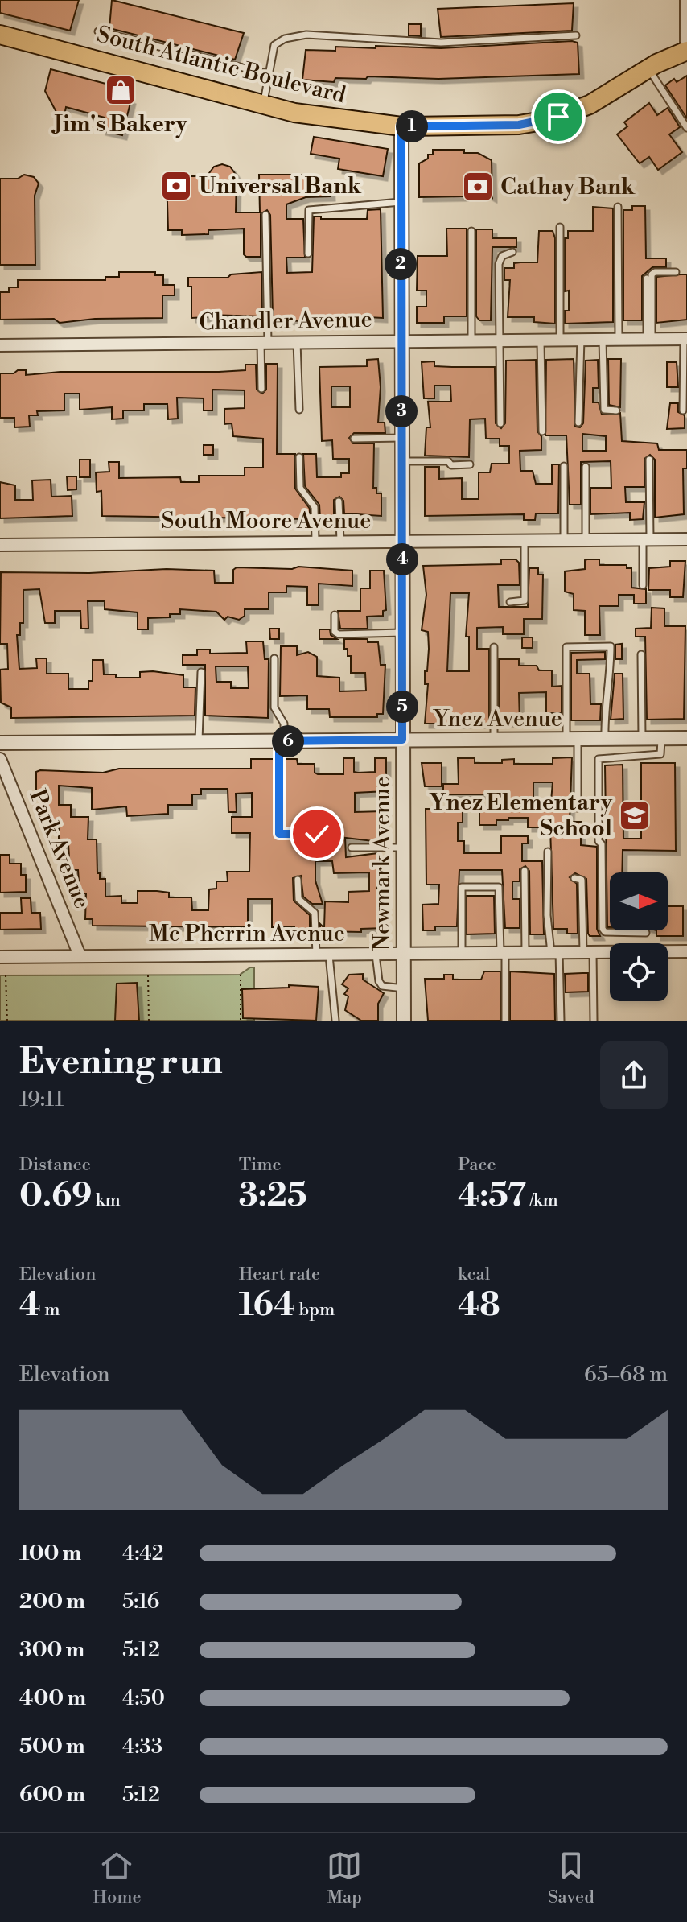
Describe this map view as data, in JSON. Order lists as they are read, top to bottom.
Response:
{
  "streets": {
    "main road": ["South Atlantic Boulevard"],
    "street": [
      "Chandler Avenue",
      "South Moore Avenue",
      "Ynez Avenue",
      "Park Avenue",
      "Newmark Avenue",
      "Mc Pherrin Avenue"
    ]
  },
  "crossings": [
    ["South Atlantic Boulevard", "Newmark Avenue"],
    ["Chandler Avenue", "Newmark Avenue"],
    ["South Moore Avenue", "Newmark Avenue"],
    ["Ynez Avenue", "Newmark Avenue"],
    ["Park Avenue", "Mc Pherrin Avenue"],
    ["Newmark Avenue", "Mc Pherrin Avenue"]
  ],
  "places": {
    "shop": ["Jim's Bakery"],
    "bank": ["Universal Bank", "Cathay Bank"],
    "school or university": ["Ynez Elementary School"]
  },
  "north": "right",
  "page": {
    "pins": [
      "1",
      "2",
      "3",
      "4",
      "5",
      "6"
    ],
    "heading": ["Evening run", "19:11"],
    "stats": [
      ["Distance", "0.69 km"],
      ["Time", "3:25"],
      ["Pace", "4:57 /km"],
      ["Elevation", "4 m"],
      ["Heart rate", "164 bpm"],
      ["kcal", "48"]
    ],
    "chart": ["Elevation", "65–68 m"],
    "list": [
      {
        "name": "100 m",
        "note": "4:42"
      },
      {
        "name": "200 m",
        "note": "5:16"
      },
      {
        "name": "300 m",
        "note": "5:12"
      },
      {
        "name": "400 m",
        "note": "4:50"
      },
      {
        "name": "500 m",
        "note": "4:33"
      },
      {
        "name": "600 m",
        "note": "5:12"
      }
    ],
    "tabs": ["Home", "Map", "Saved"]
  }
}
